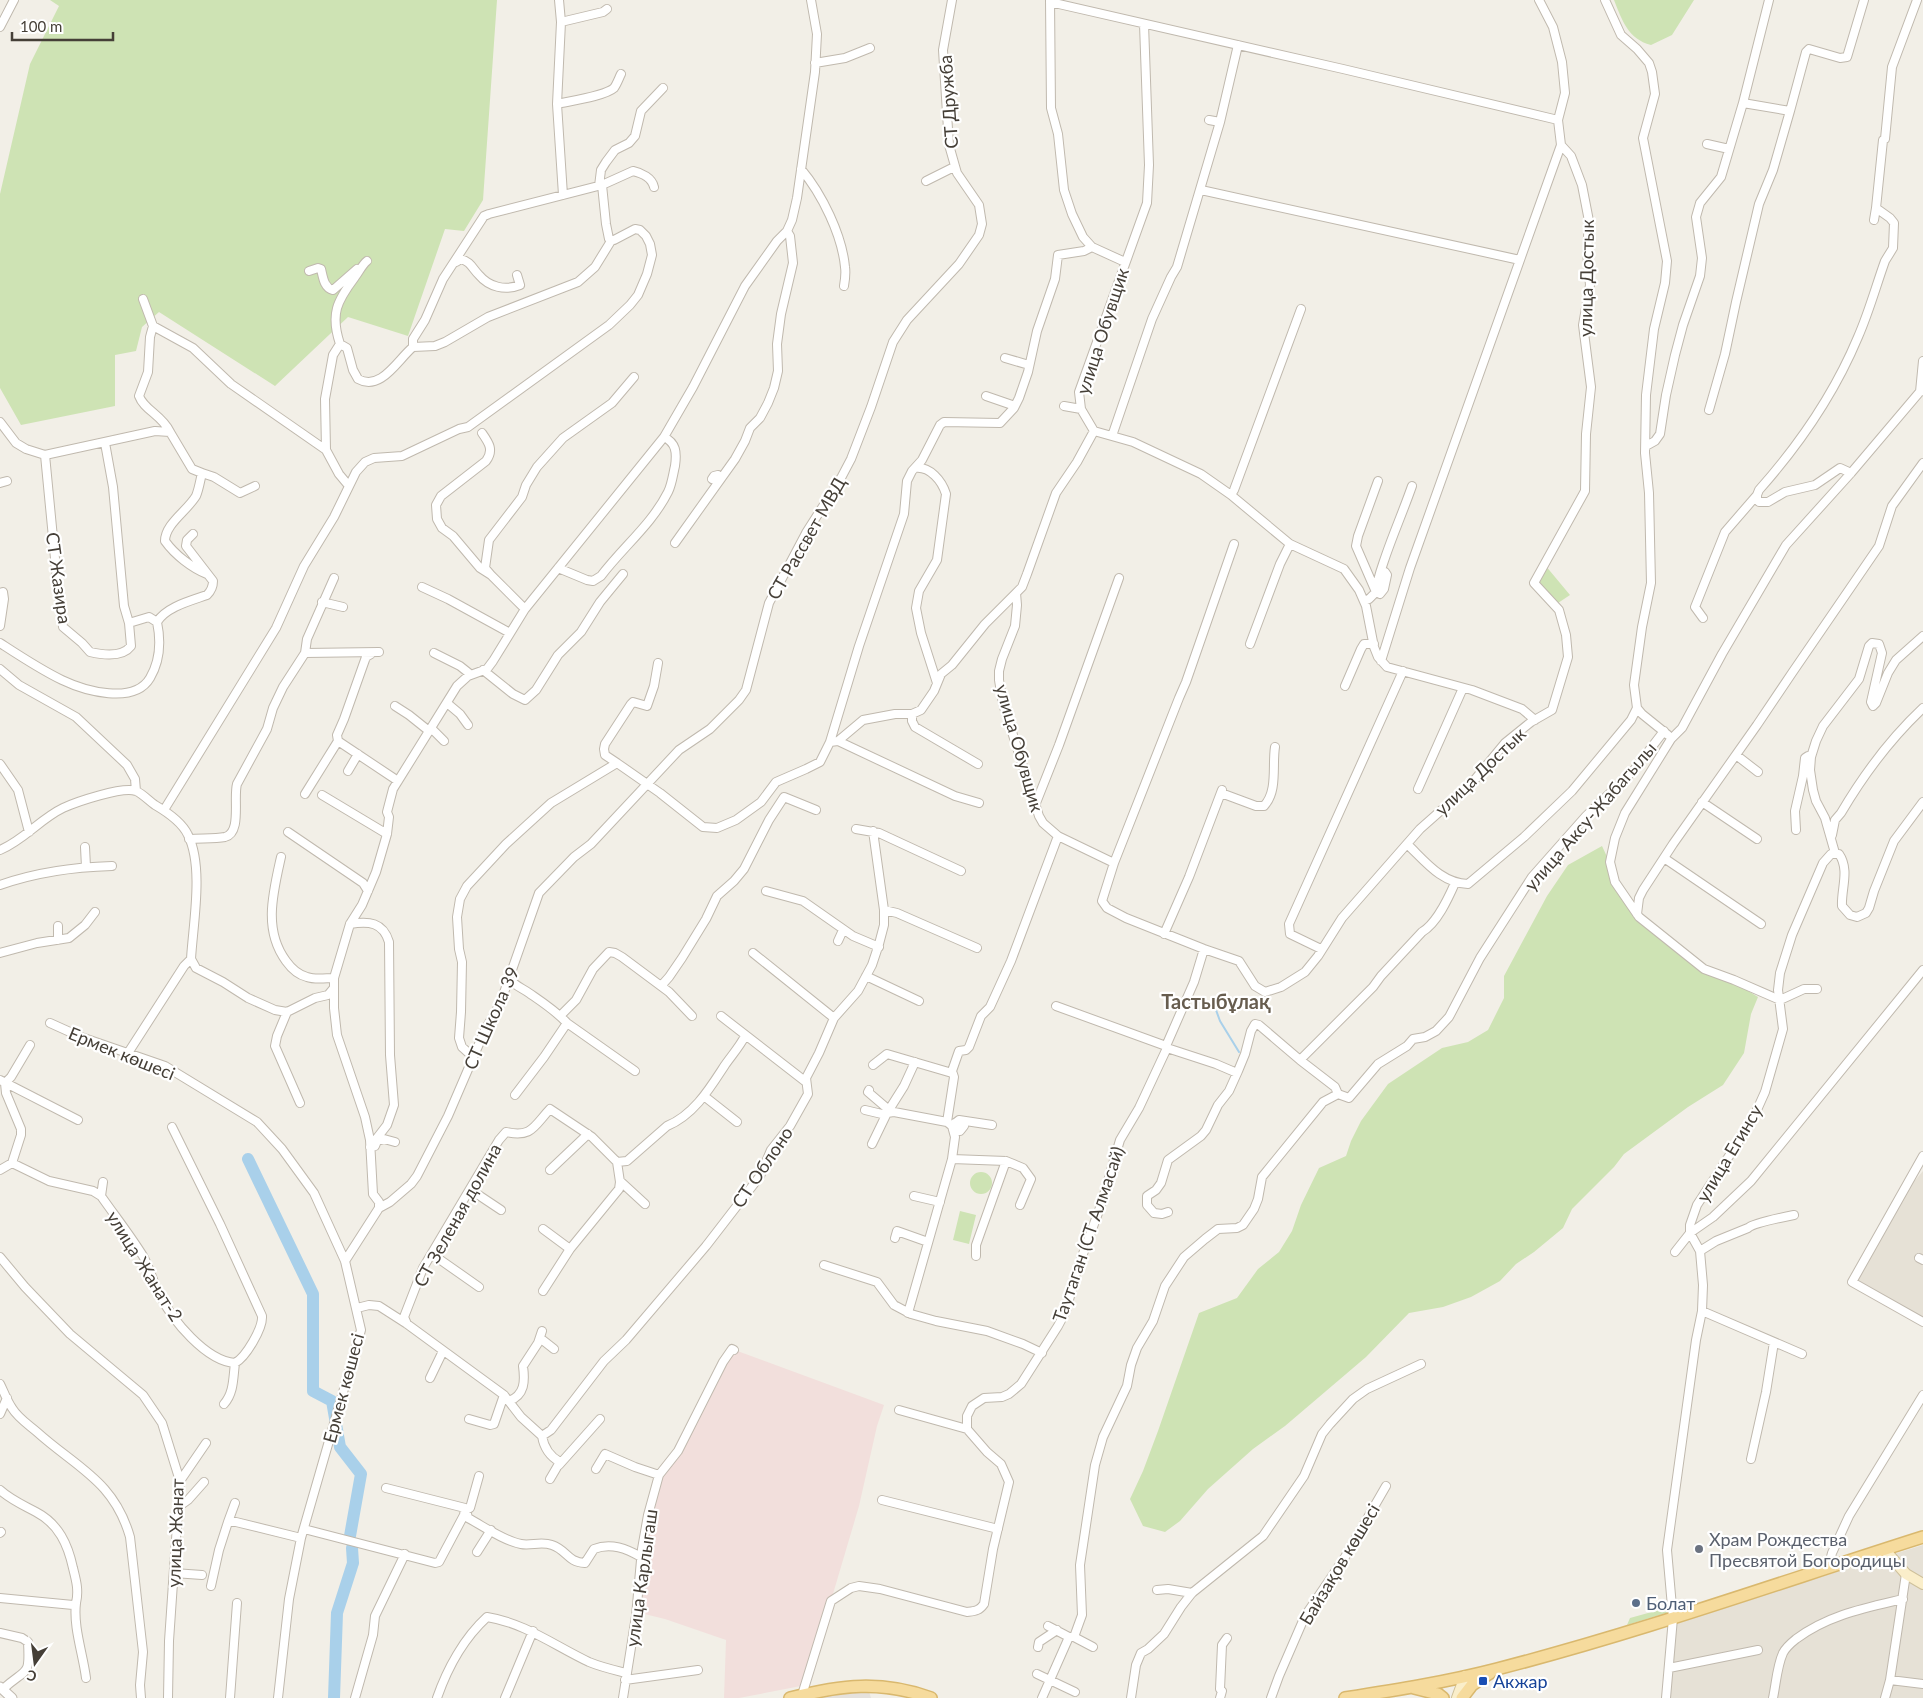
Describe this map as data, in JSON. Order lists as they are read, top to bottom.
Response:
{
  "streets": {
    "street": [
      "СТ Дружба",
      "улица Достык",
      "улица Обувщик",
      "СТ Рассвет МВД",
      "СТ Жазира",
      "улица Аксу-Жабагылы",
      "СТ Школа 39",
      "Ермек көшесі",
      "улица Егинсу",
      "СТ Облоно",
      "СТ Зеленая долина",
      "Таутаган (СТ Алмасай)",
      "улица Жанат-2",
      "улица Жанат",
      "Байзақов көшесі",
      "улица Карлыгаш"
    ]
  },
  "crossings": [
    ["СТ Дружба", "СТ Рассвет МВД"],
    ["улица Достык", "Таутаган (СТ Алмасай)"],
    ["СТ Рассвет МВД", "СТ Школа 39"],
    ["СТ Школа 39", "Ермек көшесі"]
  ],
  "districts": ["Тастыбұлақ"],
  "places": {
    "other": ["Храм Рождества Пресвятой Богородицы", "Болат"],
    "transit": ["Акжар"]
  },
  "scale_bar": "100 m",
  "north": "bottom"
}
